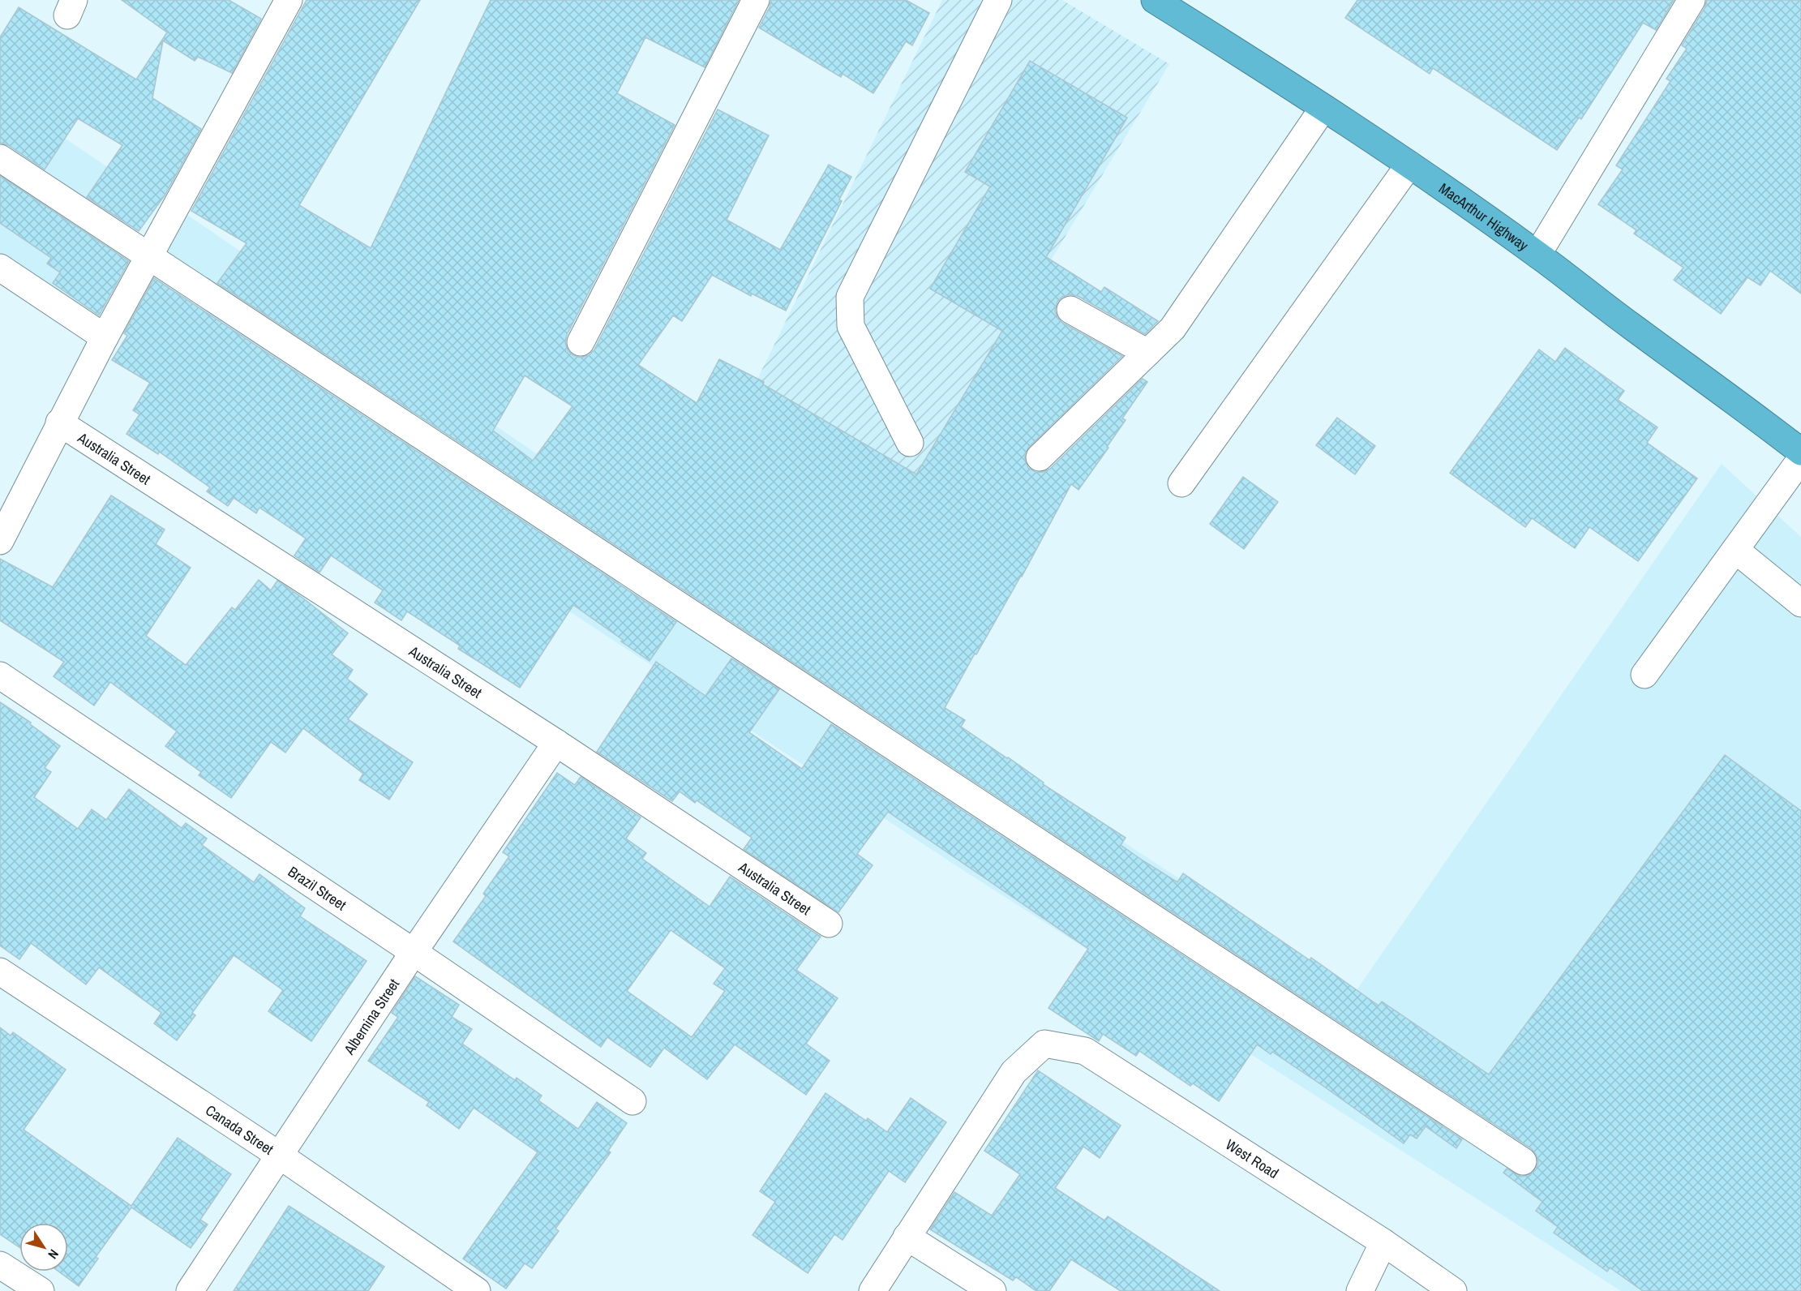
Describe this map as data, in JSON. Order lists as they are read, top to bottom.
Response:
{
  "streets": {
    "highway": ["MacArthur Highway"],
    "street": [
      "Australia Street",
      "Brazil Street",
      "Albernina Street",
      "Canada Street",
      "West Road"
    ]
  },
  "crossings": [
    ["Australia Street", "Albernina Street"],
    ["Brazil Street", "Albernina Street"],
    ["Albernina Street", "Canada Street"]
  ],
  "north": "bottom right"
}
